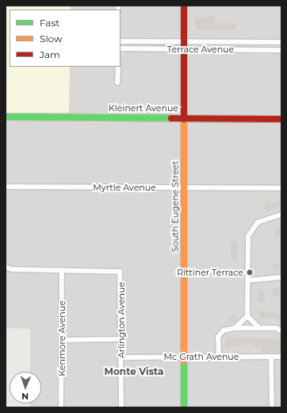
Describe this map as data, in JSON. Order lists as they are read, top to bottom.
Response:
{
  "streets": {
    "street": [
      "Terrace Avenue",
      "Kleinert Avenue",
      "Myrtle Avenue",
      "South Eugene Street",
      "Arlington Avenue",
      "Kenmore Avenue",
      "Mc Grath Avenue"
    ]
  },
  "crossings": [
    ["Terrace Avenue", "South Eugene Street"],
    ["Kleinert Avenue", "South Eugene Street"],
    ["Myrtle Avenue", "South Eugene Street"],
    ["South Eugene Street", "Mc Grath Avenue"],
    ["Arlington Avenue", "Kenmore Avenue"],
    ["Arlington Avenue", "Mc Grath Avenue"]
  ],
  "districts": ["Monte Vista"],
  "places": ["Rittiner Terrace"],
  "legend": ["Fast", "Slow", "Jam"],
  "north": "bottom"
}
